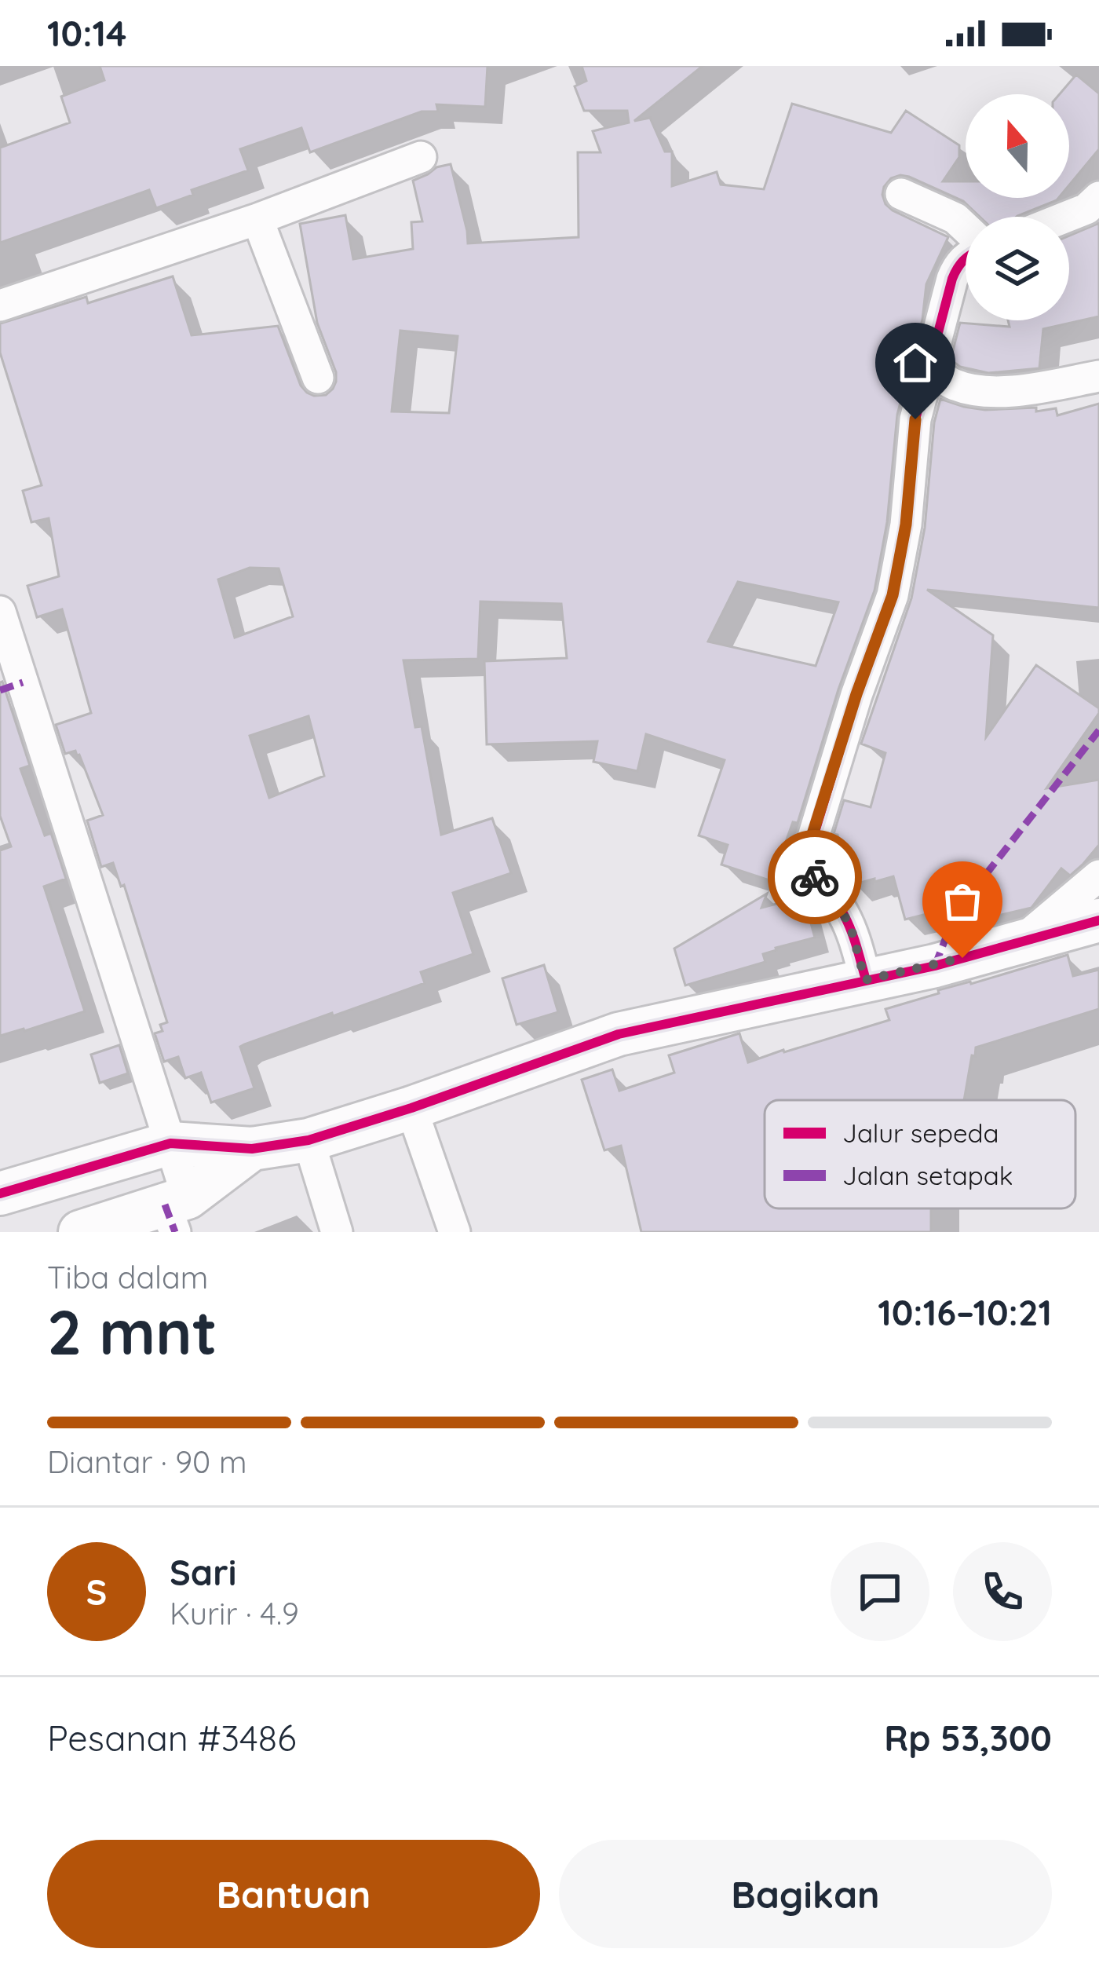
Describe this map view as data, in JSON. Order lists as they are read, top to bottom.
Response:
{
  "legend": ["Jalur sepeda", "Jalan setapak"],
  "north": "top",
  "page": {
    "status": "10:14",
    "heading": ["2 mnt", "Tiba dalam", "10:16–10:21"],
    "panel": [
      "Sari",
      "Kurir · 4.9",
      "Pesanan #3486",
      "Rp 53,300"
    ],
    "bar": "Diantar · 90 m",
    "round": "S",
    "buttons": ["Bantuan", "Bagikan"]
  }
}
